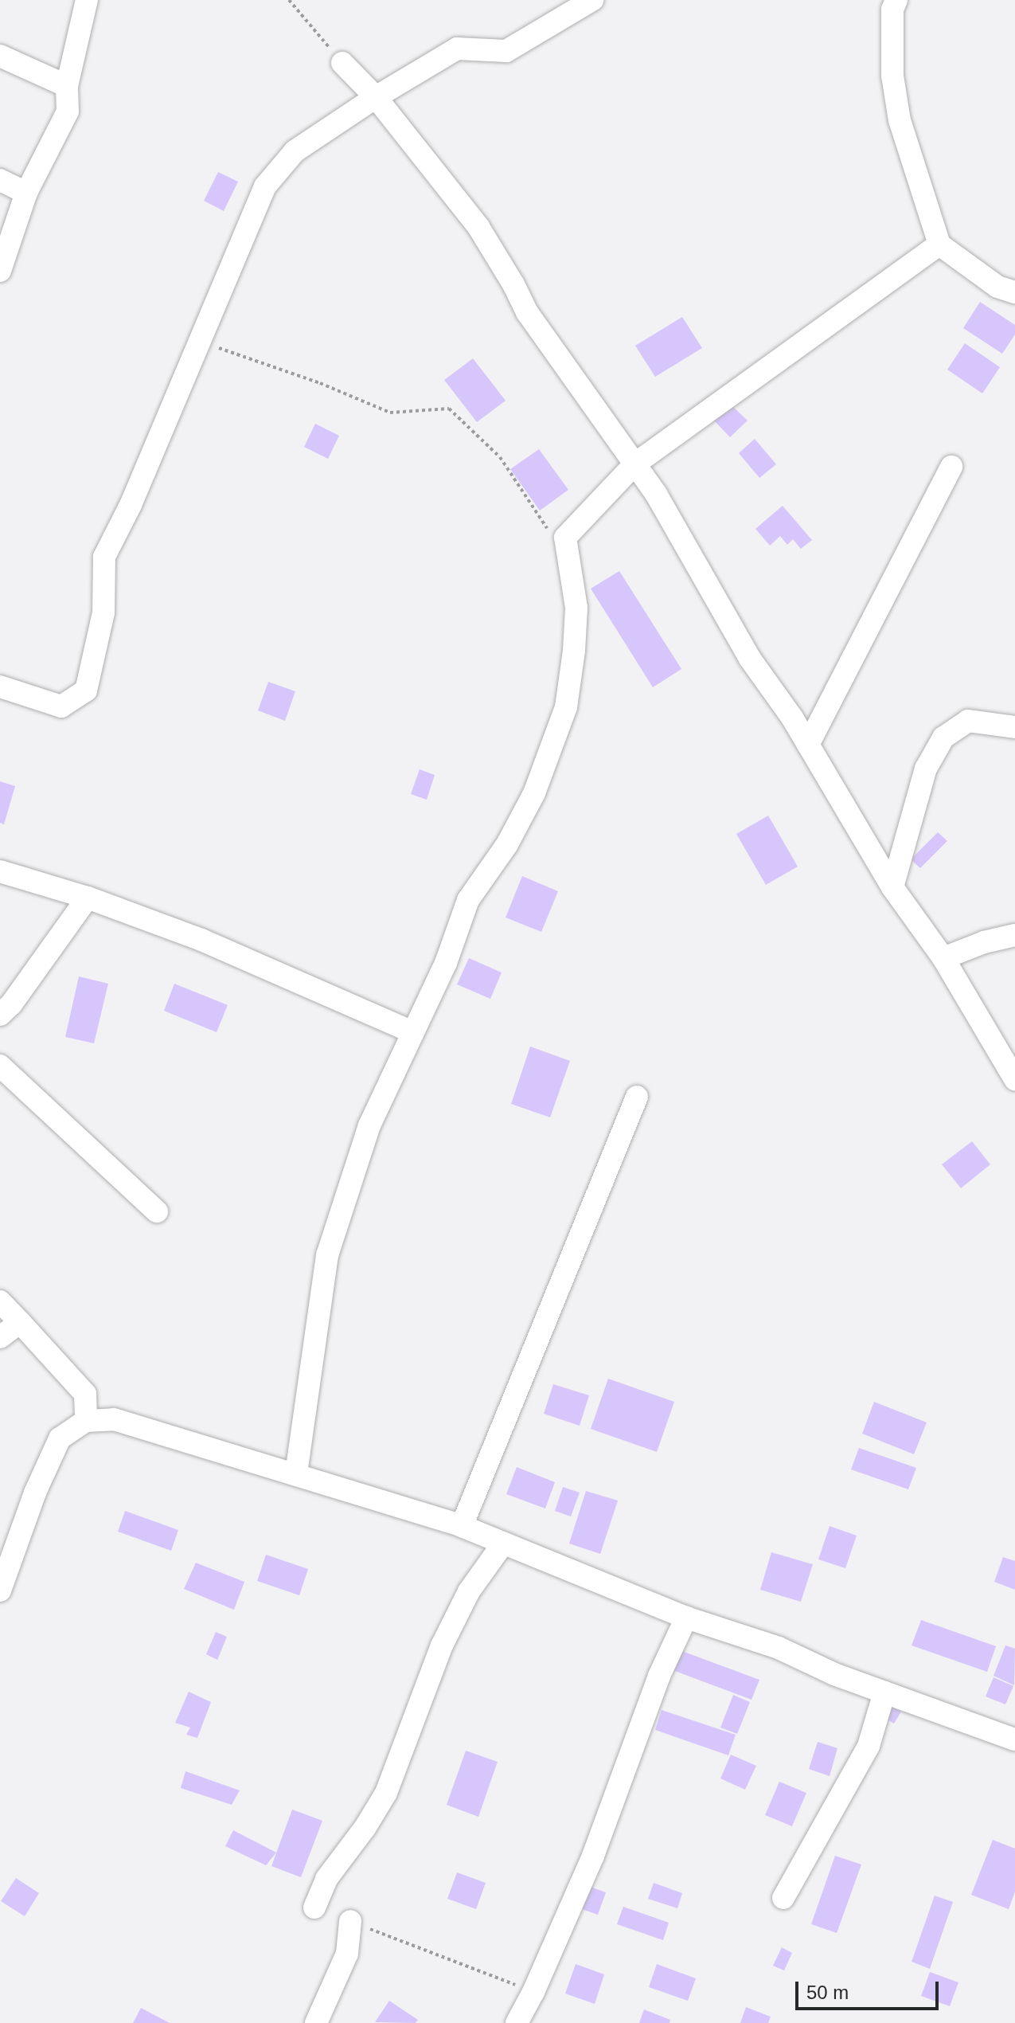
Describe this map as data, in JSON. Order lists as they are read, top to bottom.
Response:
{
  "scale_bar": "50 m"
}
